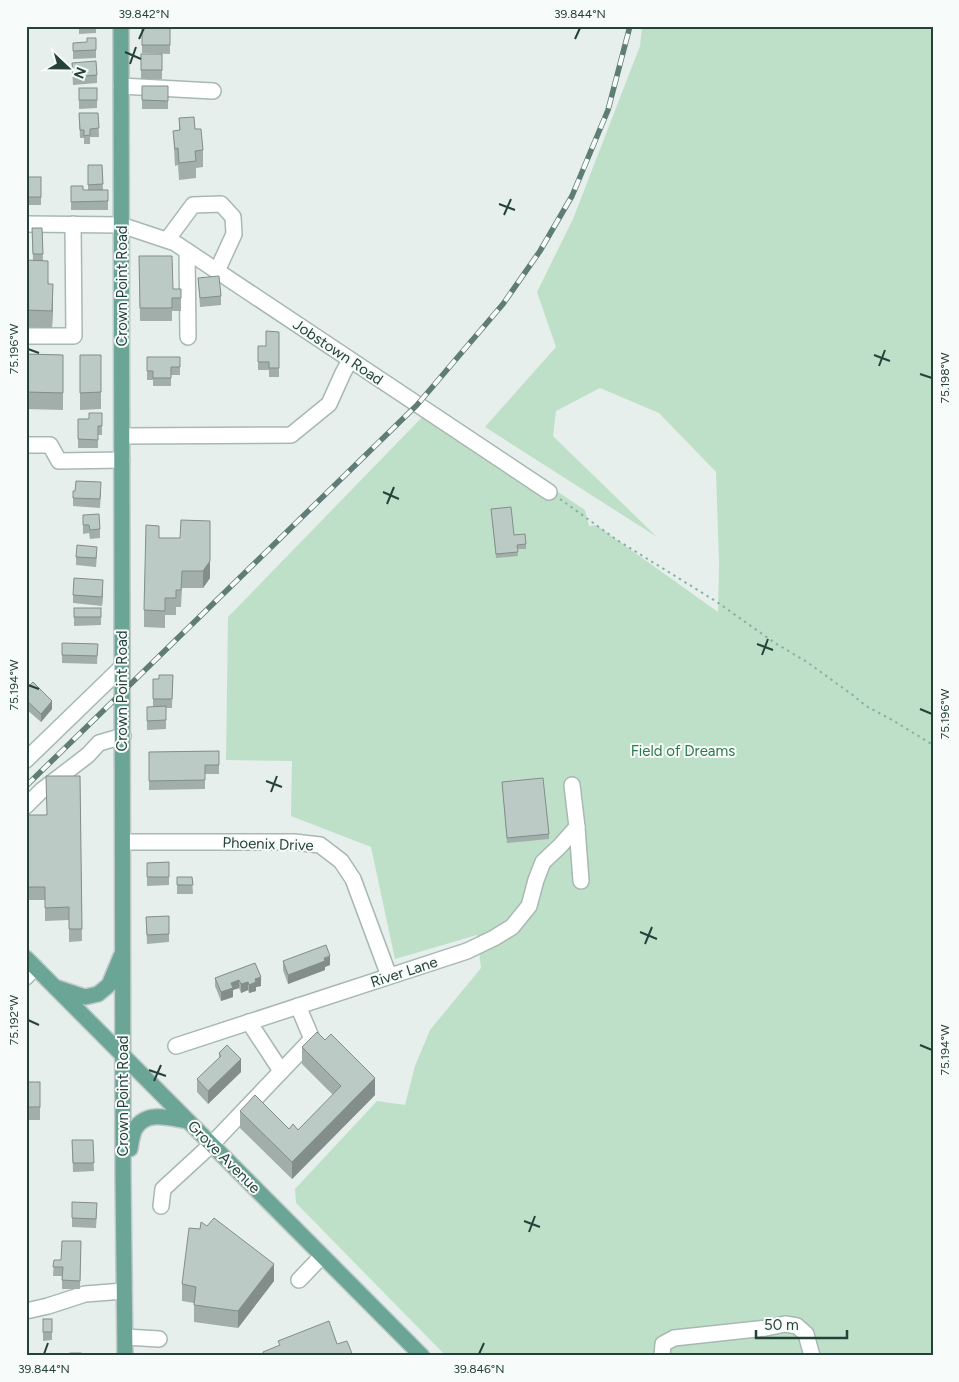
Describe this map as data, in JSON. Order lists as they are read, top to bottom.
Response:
{
  "streets": {
    "main road": ["Crown Point Road", "Grove Avenue"],
    "street": ["Jobstown Road", "Phoenix Drive", "River Lane"]
  },
  "crossings": [
    ["Crown Point Road", "Jobstown Road"],
    ["Crown Point Road", "Phoenix Drive"],
    ["Crown Point Road", "Grove Avenue"],
    ["Phoenix Drive", "River Lane"]
  ],
  "parks": ["Field of Dreams"],
  "scale_bar": "50 m",
  "north": "right",
  "coordinates": [
    "39.842°N",
    "39.844°N",
    "75.196°W",
    "75.198°W",
    "75.194°W",
    "75.192°W",
    "39.846°N"
  ]
}
